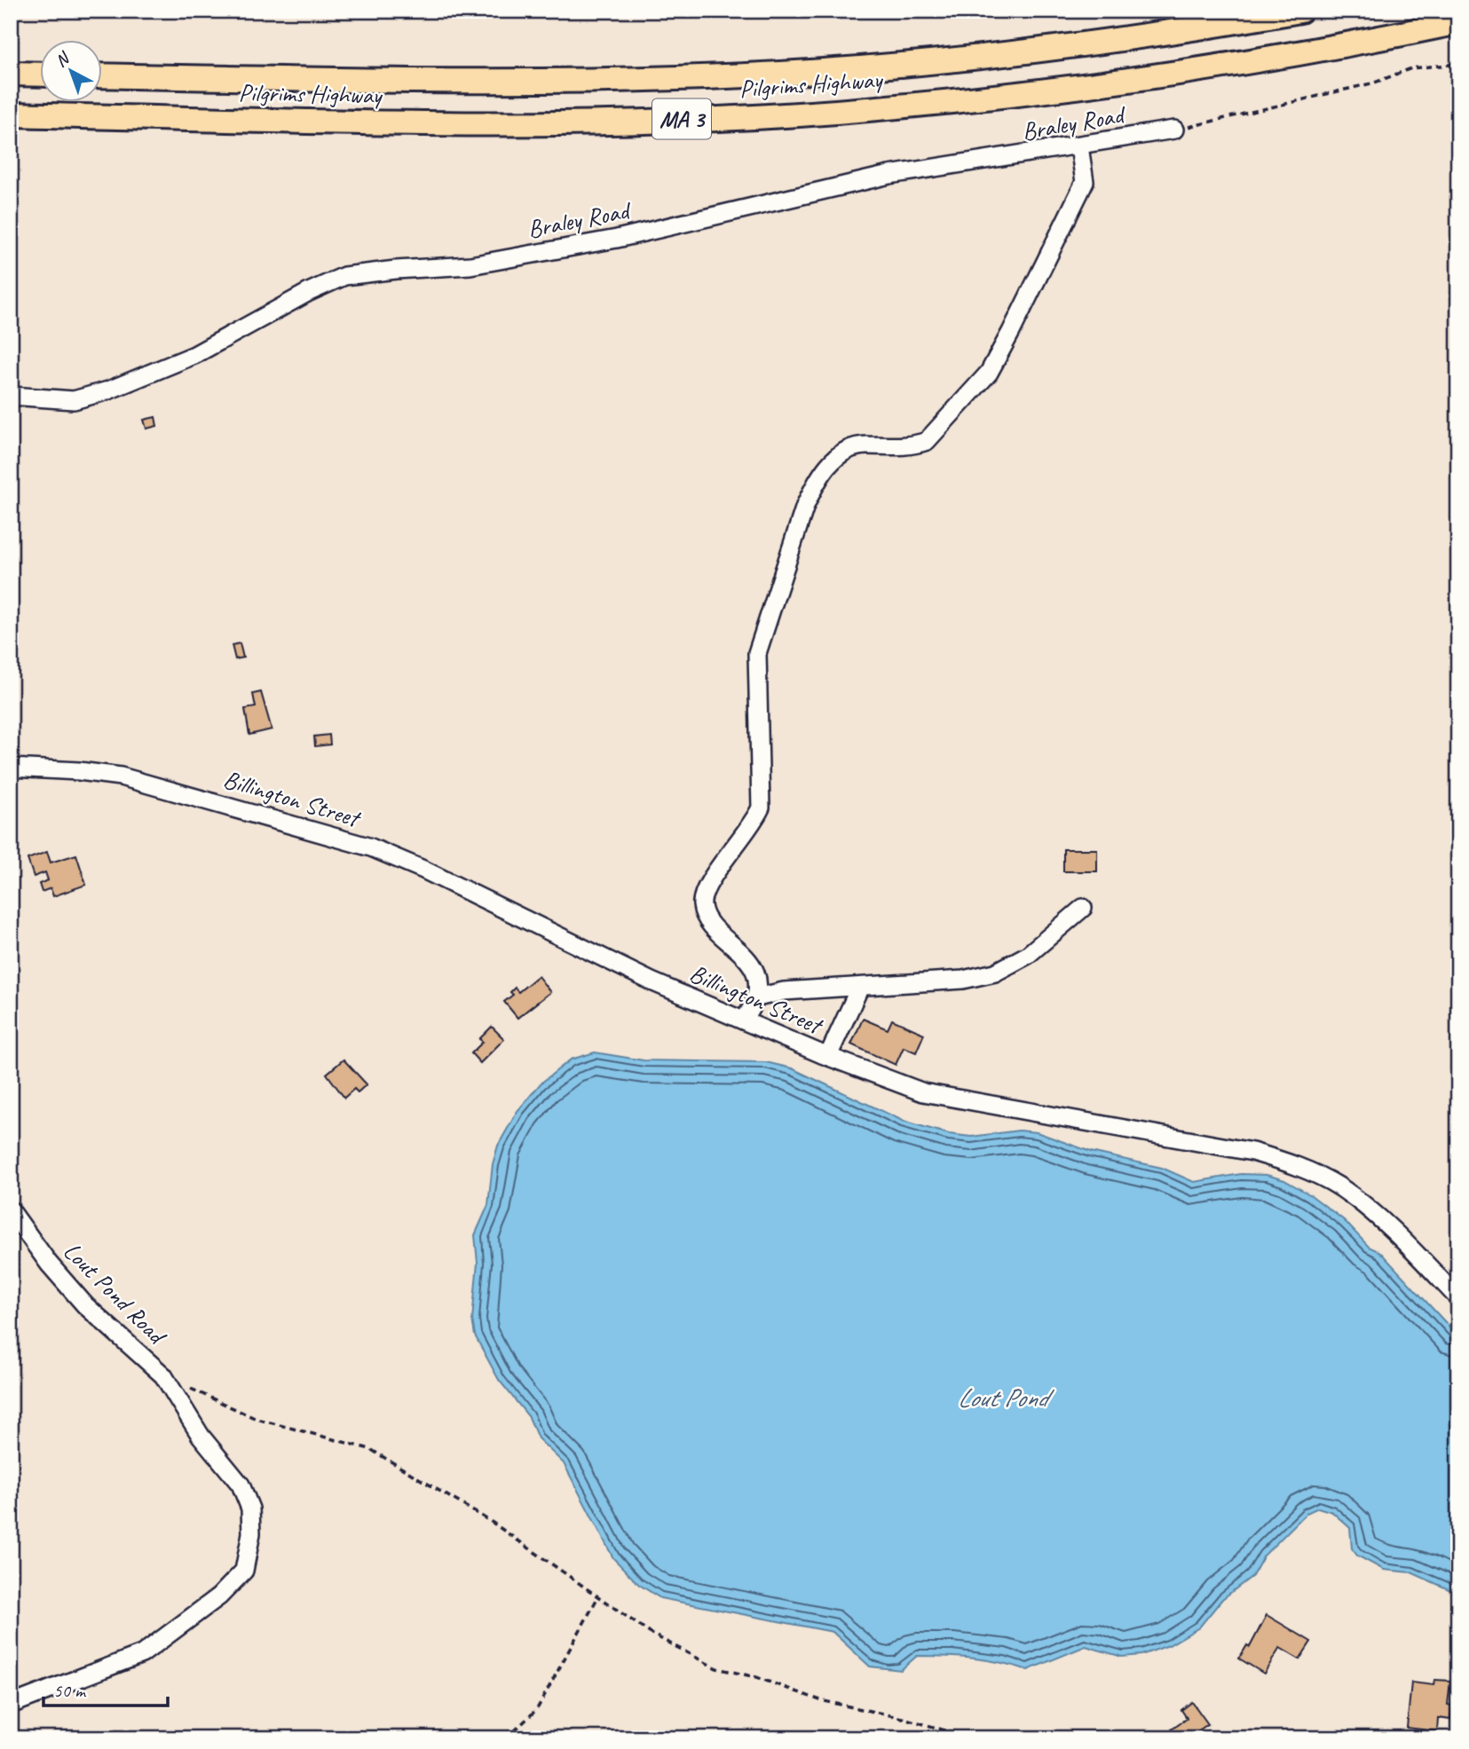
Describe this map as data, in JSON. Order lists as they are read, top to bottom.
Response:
{
  "streets": {
    "highway": ["Pilgrims Highway", "MA 3"],
    "street": ["Braley Road", "Billington Street", "Lout Pond Road"]
  },
  "water": ["Lout Pond"],
  "scale_bar": "50 m",
  "north": "top left"
}
